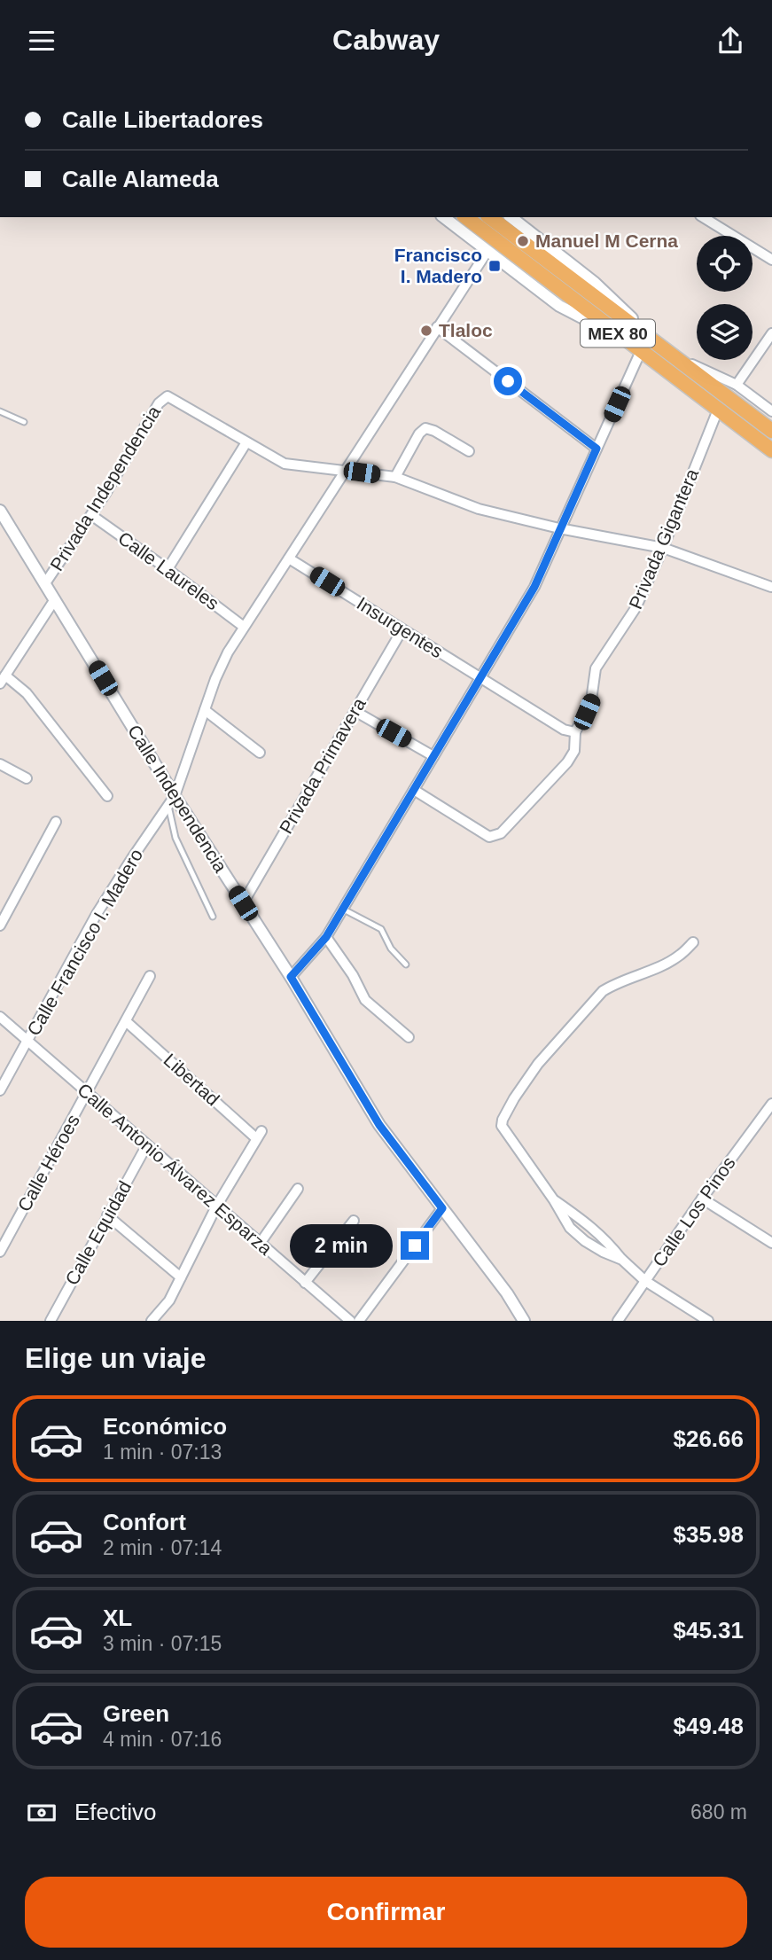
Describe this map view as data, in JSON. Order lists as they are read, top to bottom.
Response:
{
  "streets": {
    "main road": ["MEX 80"],
    "street": [
      "Privada Independencia",
      "Privada Gigantera",
      "Calle Laureles",
      "Insurgentes",
      "Privada Primavera",
      "Calle Independencia",
      "Calle Francisco I. Madero",
      "Libertad",
      "Calle Héroes",
      "Calle Antonio Álvarez Esparza",
      "Calle Los Pinos",
      "Calle Equidad"
    ]
  },
  "crossings": [
    ["MEX 80", "Privada Gigantera"],
    ["Privada Independencia", "Calle Laureles"],
    ["Privada Independencia", "Calle Independencia"],
    ["Privada Gigantera", "Insurgentes"],
    ["Calle Laureles", "Calle Francisco I. Madero"],
    ["Insurgentes", "Privada Primavera"],
    ["Insurgentes", "Calle Francisco I. Madero"],
    ["Privada Primavera", "Calle Independencia"],
    ["Calle Independencia", "Calle Francisco I. Madero"],
    ["Calle Francisco I. Madero", "Calle Antonio Álvarez Esparza"],
    ["Libertad", "Calle Héroes"],
    ["Libertad", "Calle Antonio Álvarez Esparza"],
    ["Calle Héroes", "Calle Antonio Álvarez Esparza"],
    ["Calle Antonio Álvarez Esparza", "Calle Equidad"]
  ],
  "places": {
    "other": ["Manuel M Cerna", "Tlaloc"],
    "transit": ["Francisco I. Madero"]
  },
  "page": {
    "header": "Cabway",
    "banner": ["Calle Libertadores", "Calle Alameda"],
    "bubble": "2 min",
    "heading": "Elige un viaje",
    "list": [
      {
        "name": "Económico",
        "note": "1 min · 07:13",
        "value": "$26.66"
      },
      {
        "name": "Confort",
        "note": "2 min · 07:14",
        "value": "$35.98"
      },
      {
        "name": "XL",
        "note": "3 min · 07:15",
        "value": "$45.31"
      },
      {
        "name": "Green",
        "note": "4 min · 07:16",
        "value": "$49.48"
      }
    ],
    "pay": ["Efectivo", "680 m"],
    "buttons": "Confirmar"
  }
}
